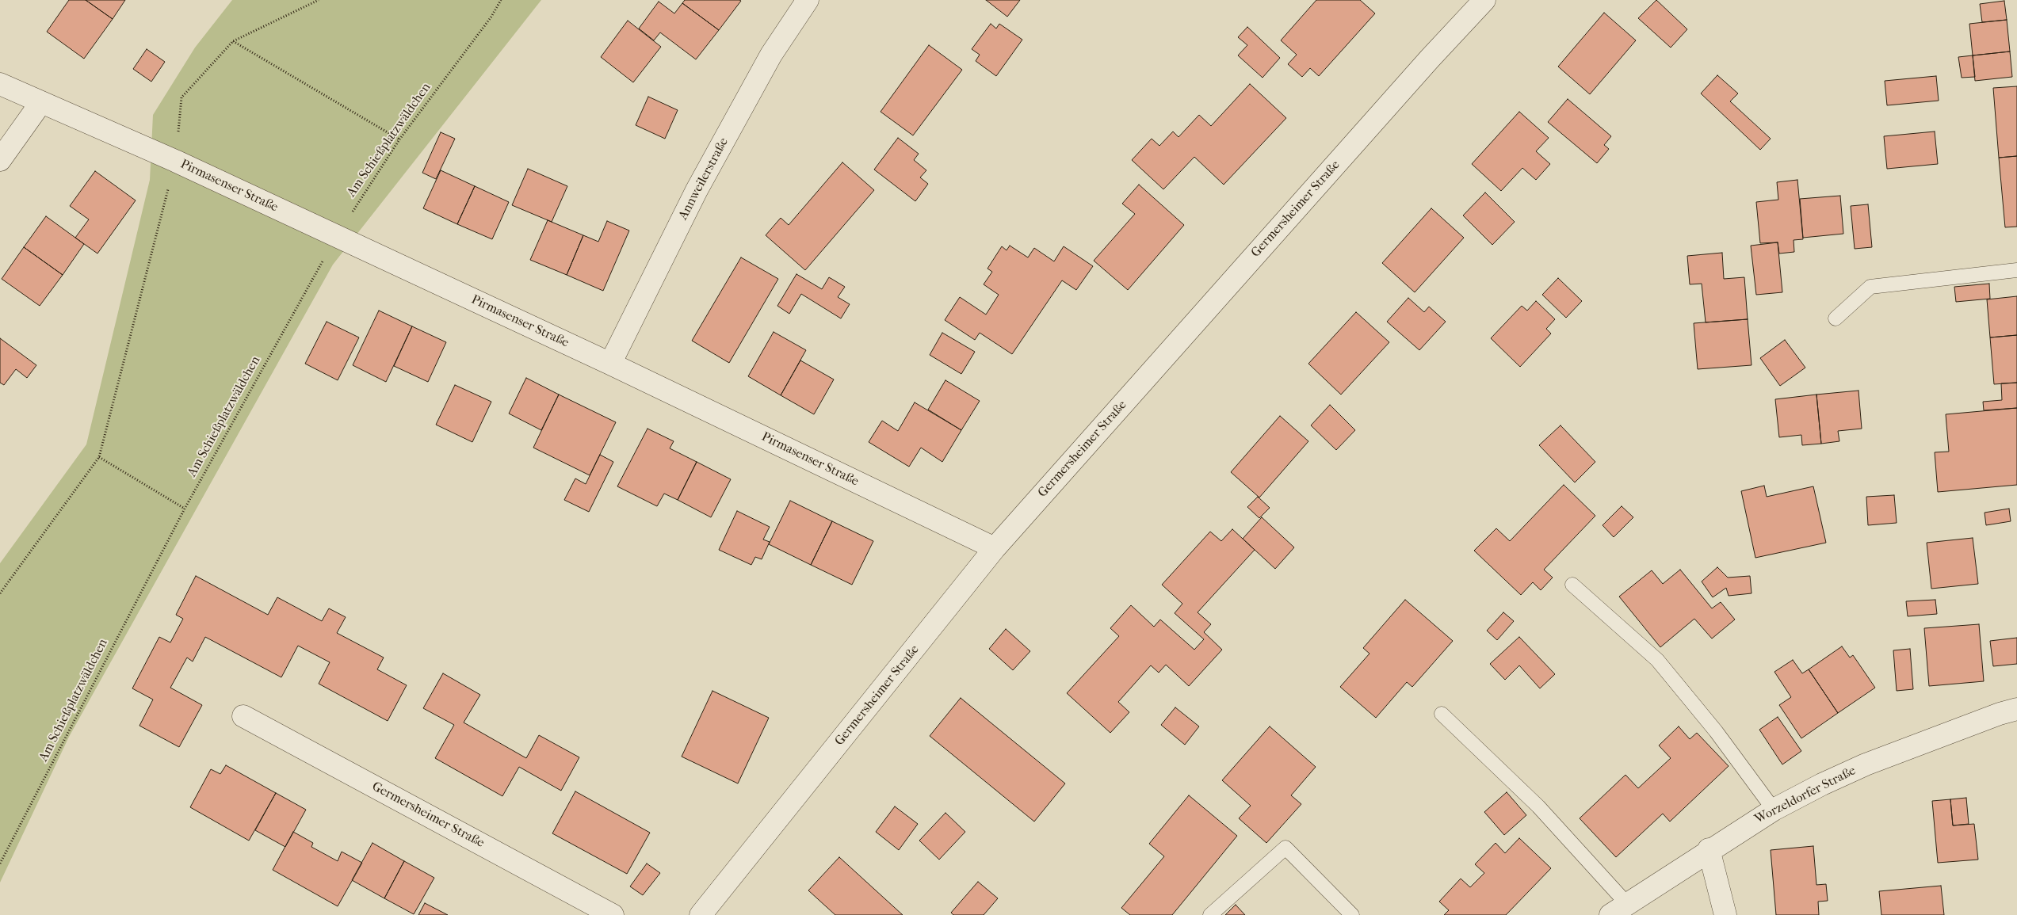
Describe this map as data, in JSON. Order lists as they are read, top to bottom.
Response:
{
  "streets": {
    "street": [
      "Annweilerstraße",
      "Pirmasenser Straße",
      "Germersheimer Straße",
      "Worzeldorfer Straße"
    ],
    "path": ["Am Schießplatzwäldchen"]
  },
  "crossings": [
    ["Am Schießplatzwäldchen", "Pirmasenser Straße"],
    ["Annweilerstraße", "Pirmasenser Straße"],
    ["Pirmasenser Straße", "Germersheimer Straße"]
  ]
}
